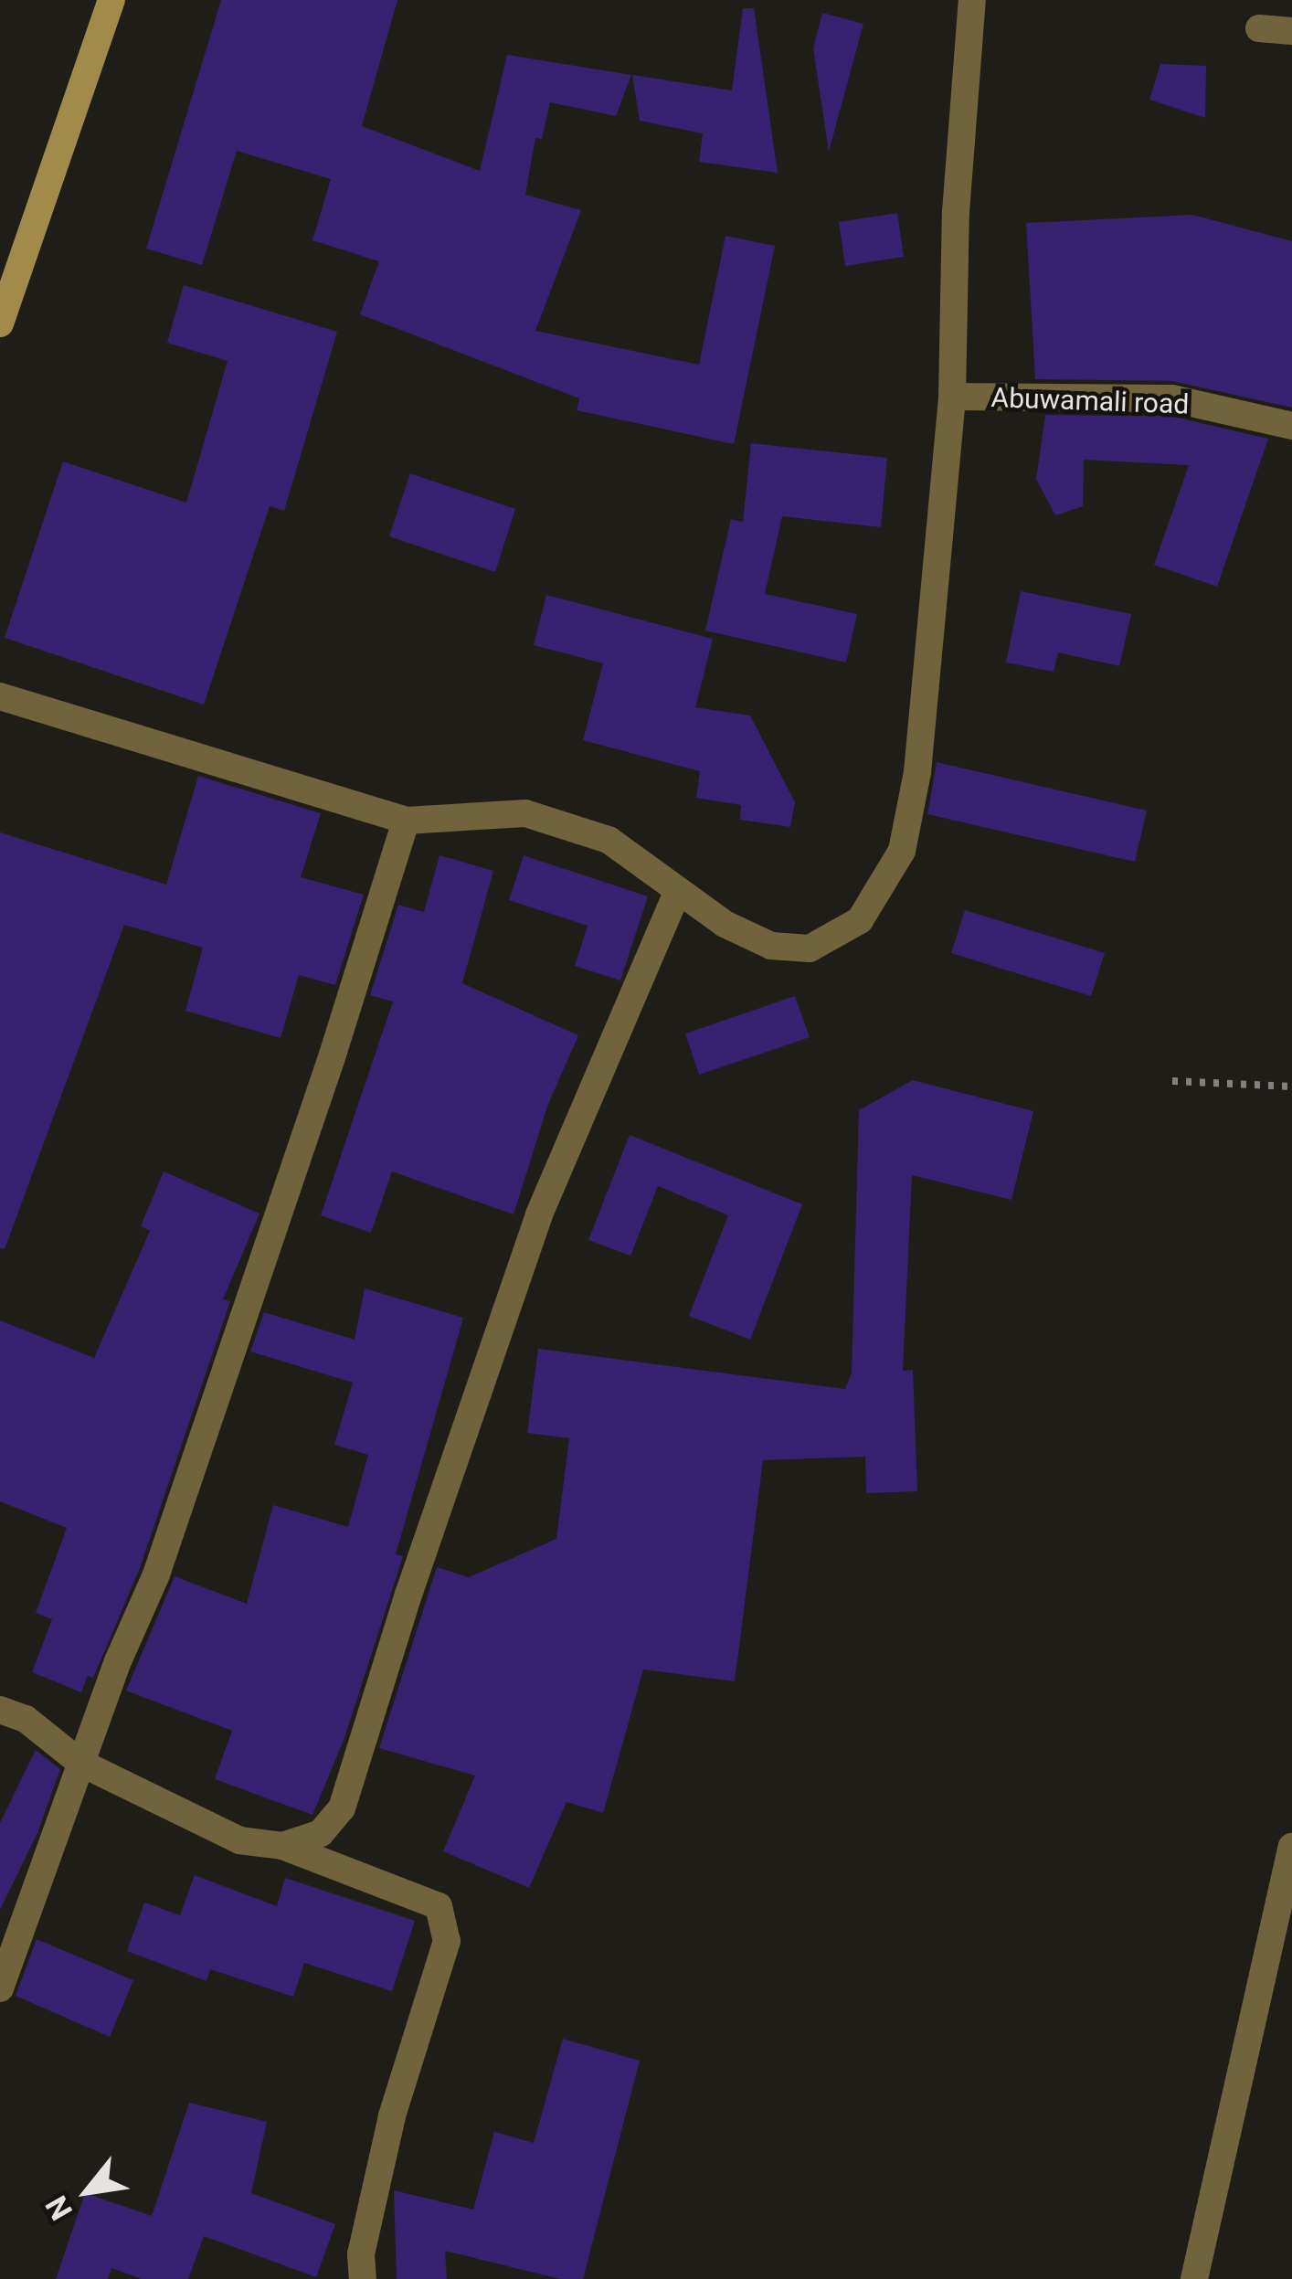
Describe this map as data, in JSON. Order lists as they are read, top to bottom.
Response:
{
  "streets": {
    "street": ["Abuwamali road"]
  },
  "north": "bottom left"
}
